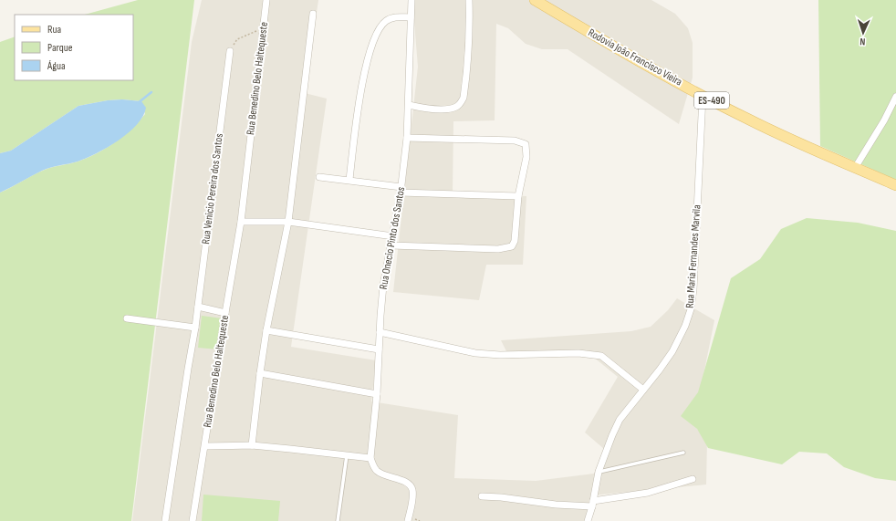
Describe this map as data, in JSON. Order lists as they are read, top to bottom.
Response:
{
  "streets": {
    "main road": ["Rodovia João Francisco Vieira", "ES-490"],
    "street": [
      "Rua Benedino Belo Haltequeste",
      "Rua Venicio Pereira dos Santos",
      "Rua Onecio Pinto dos Santos",
      "Rua Maria Fernandes Marvila"
    ]
  },
  "crossings": [
    ["Rodovia João Francisco Vieira", "Rua Maria Fernandes Marvila"]
  ],
  "legend": ["Rua", "Parque", "Água"],
  "north": "bottom"
}
